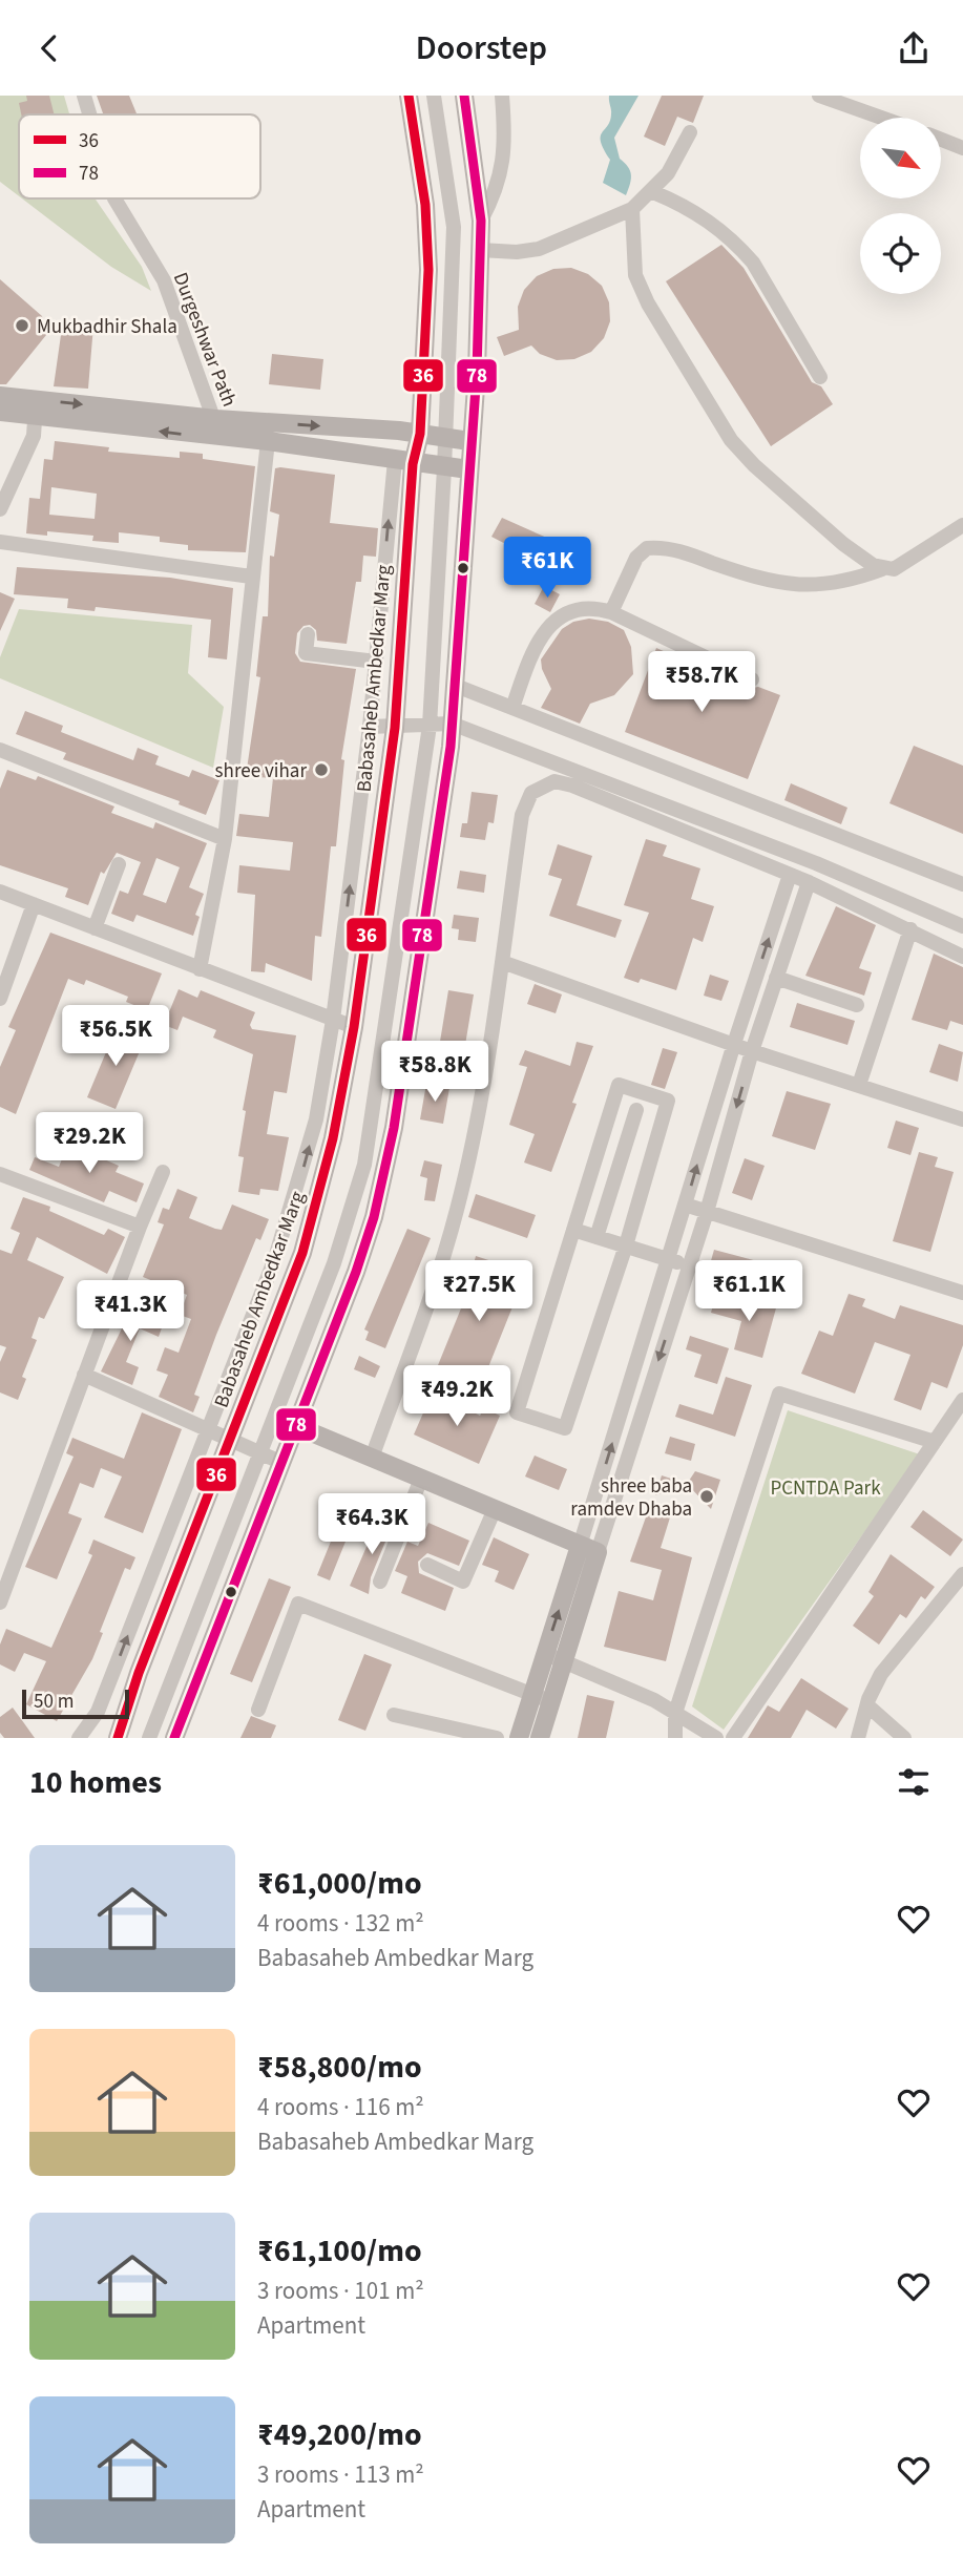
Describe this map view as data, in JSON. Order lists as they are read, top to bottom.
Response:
{
  "streets": {
    "main road": ["Babasaheb Ambedkar Marg"],
    "street": ["Durgeshwar Path"]
  },
  "parks": ["PCNTDA Park"],
  "places": ["Mukbadhir Shala", "shree vihar", "shree baba ramdev Dhaba"],
  "lines": ["transit line 36", "transit line 78"],
  "legend": ["36", "78"],
  "scale_bar": "50 m",
  "north": "bottom right",
  "page": {
    "header": "Doorstep",
    "price": [
      "₹61K",
      "₹58.7K",
      "₹56.5K",
      "₹58.8K",
      "₹29.2K",
      "₹27.5K",
      "₹61.1K",
      "₹41.3K",
      "₹49.2K",
      "₹64.3K"
    ],
    "scale": "50 m",
    "heading": "10 homes",
    "list": [
      {
        "name": "₹61,000/mo",
        "note": "4 rooms · 132 m² · Babasaheb Ambedkar Marg"
      },
      {
        "name": "₹58,800/mo",
        "note": "4 rooms · 116 m² · Babasaheb Ambedkar Marg"
      },
      {
        "name": "₹61,100/mo",
        "note": "3 rooms · 101 m² · Apartment"
      },
      {
        "name": "₹49,200/mo",
        "note": "3 rooms · 113 m² · Apartment"
      }
    ]
  }
}
